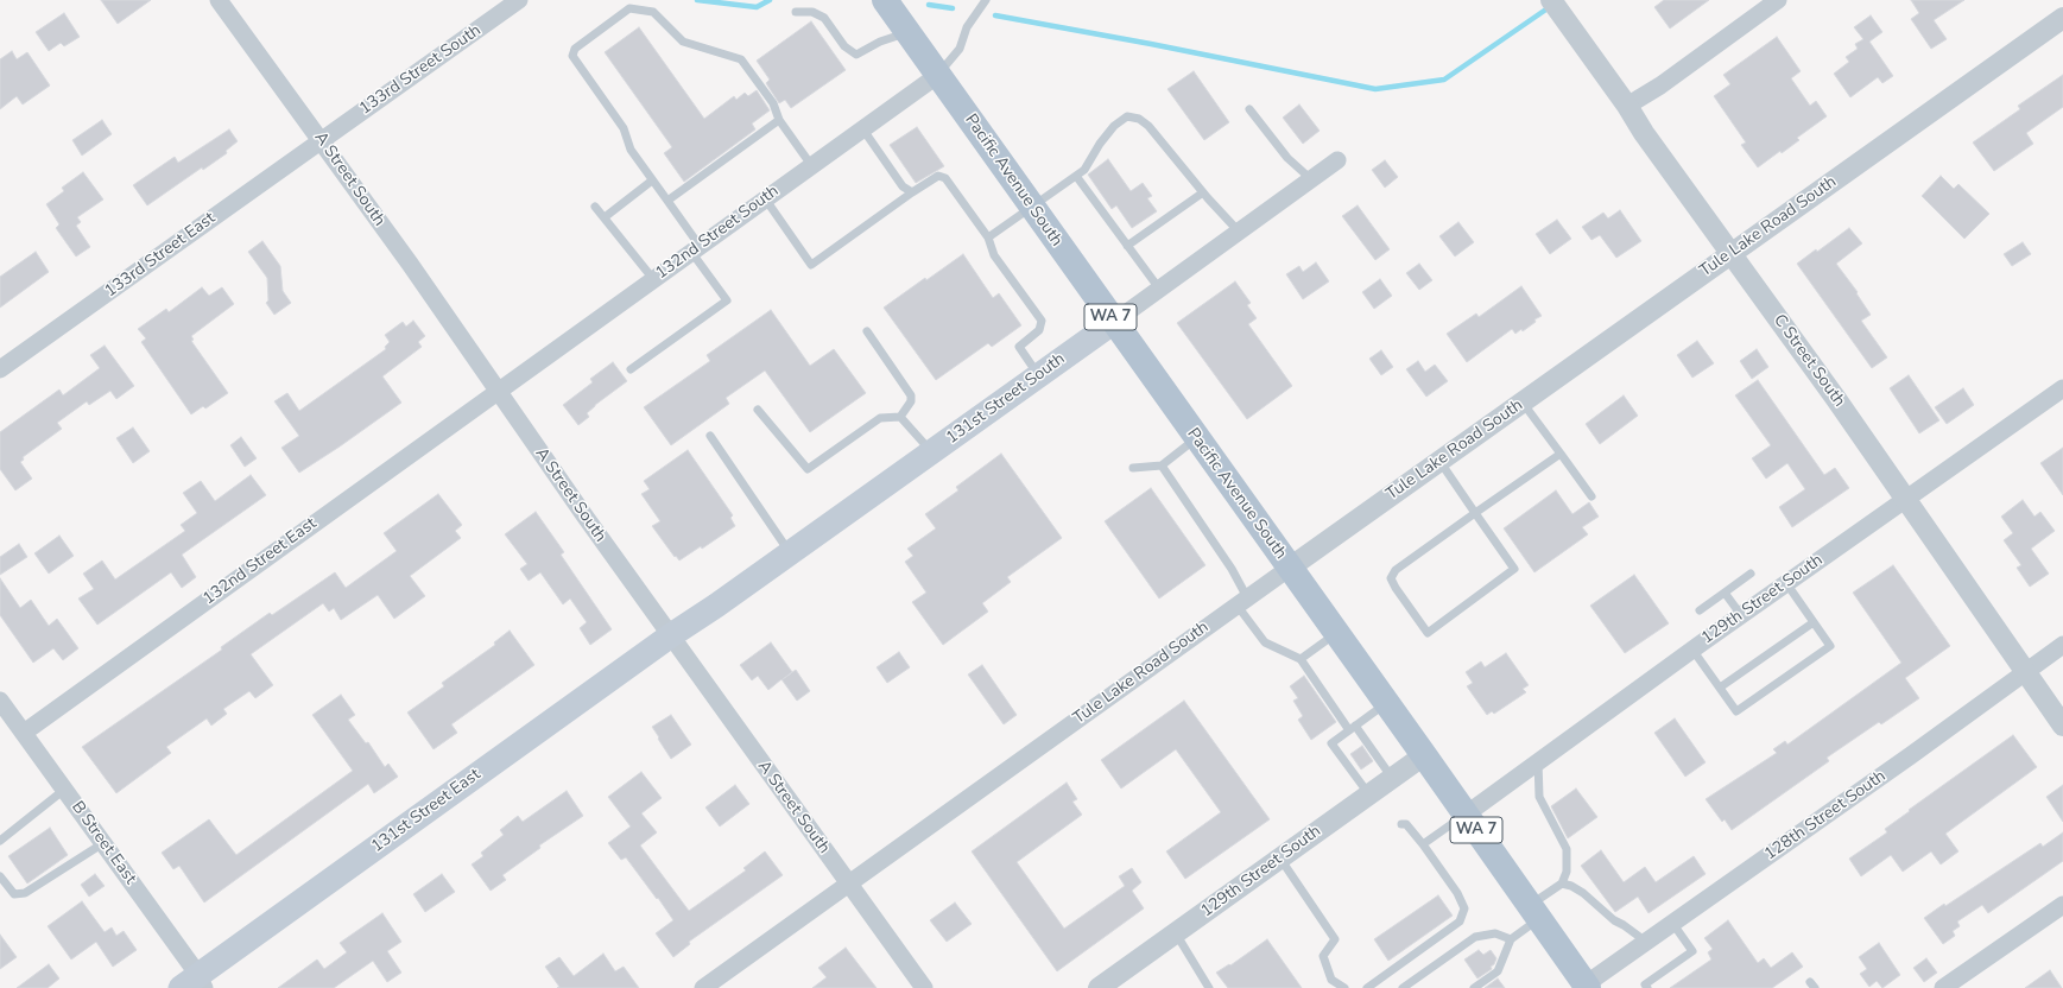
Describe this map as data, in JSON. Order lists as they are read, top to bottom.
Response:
{
  "streets": {
    "main road": [
      "Pacific Avenue South",
      "WA 7",
      "131st Street South",
      "131st Street East"
    ],
    "street": [
      "133rd Street South",
      "A Street South",
      "Tule Lake Road South",
      "132nd Street South",
      "133rd Street East",
      "C Street South",
      "132nd Street East",
      "129th Street South",
      "128th Street South",
      "B Street East"
    ]
  },
  "crossings": [
    ["133rd Street South", "A Street South"],
    ["133rd Street South", "133rd Street East"],
    ["A Street South", "Tule Lake Road South"],
    ["A Street South", "132nd Street South"],
    ["A Street South", "133rd Street East"],
    ["A Street South", "131st Street South"],
    ["A Street South", "132nd Street East"],
    ["A Street South", "131st Street East"],
    ["Pacific Avenue South", "Tule Lake Road South"],
    ["Pacific Avenue South", "132nd Street South"],
    ["Pacific Avenue South", "131st Street South"],
    ["Pacific Avenue South", "129th Street South"],
    ["Pacific Avenue South", "128th Street South"],
    ["Tule Lake Road South", "C Street South"],
    ["132nd Street South", "132nd Street East"],
    ["C Street South", "129th Street South"],
    ["C Street South", "128th Street South"],
    ["131st Street South", "131st Street East"],
    ["132nd Street East", "B Street East"],
    ["131st Street East", "B Street East"]
  ]
}
